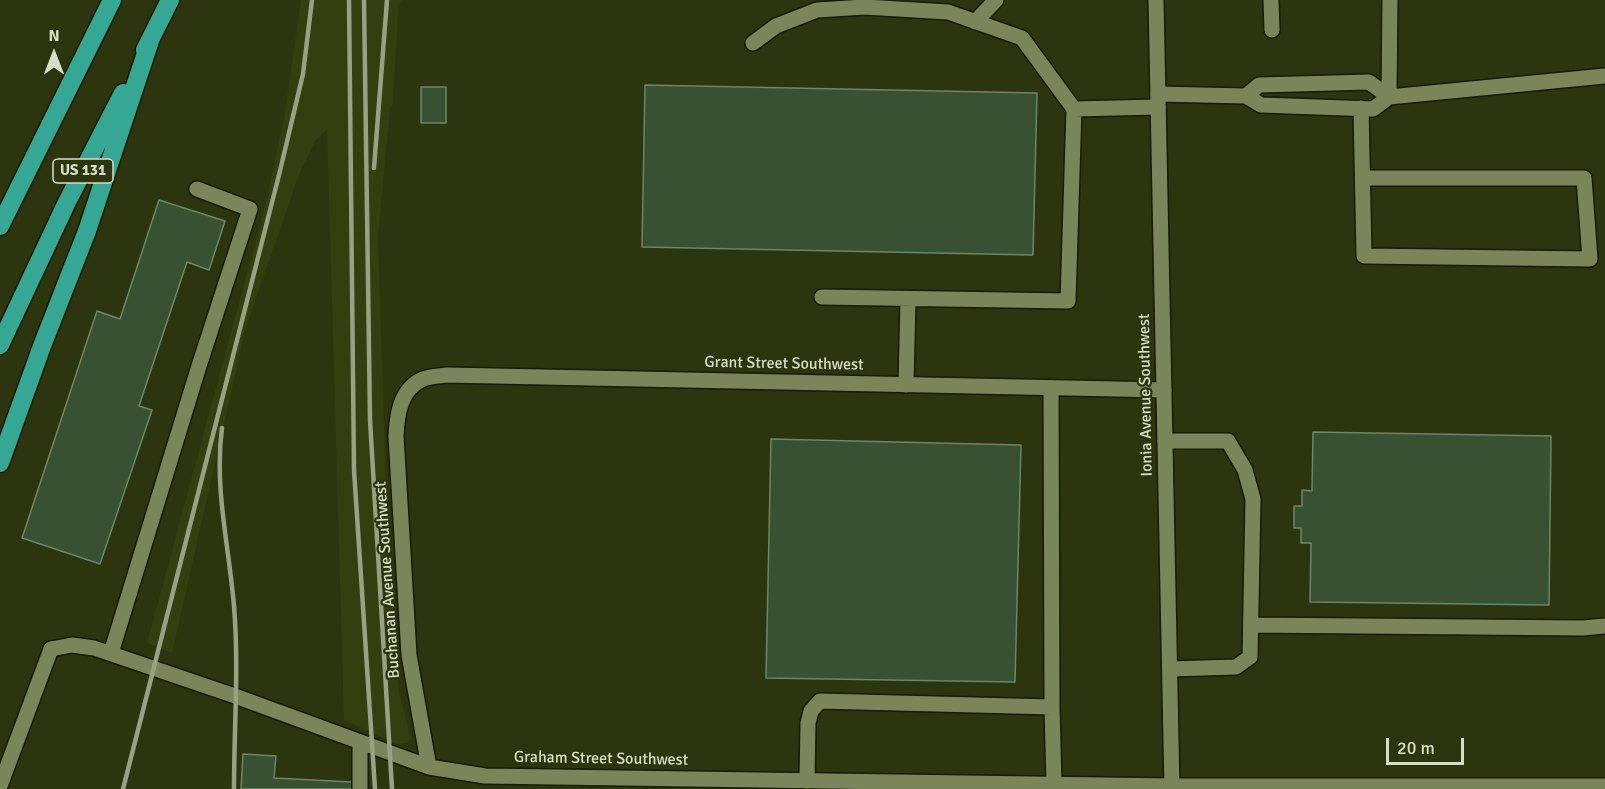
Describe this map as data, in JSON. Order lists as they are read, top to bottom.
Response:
{
  "streets": {
    "highway": ["US 131"],
    "street": [
      "Grant Street Southwest",
      "Ionia Avenue Southwest",
      "Buchanan Avenue Southwest",
      "Graham Street Southwest"
    ]
  },
  "crossings": [
    ["Grant Street Southwest", "Ionia Avenue Southwest"],
    ["Grant Street Southwest", "Buchanan Avenue Southwest"],
    ["Ionia Avenue Southwest", "Graham Street Southwest"],
    ["Buchanan Avenue Southwest", "Graham Street Southwest"]
  ],
  "scale_bar": "20 m",
  "north": "top"
}
